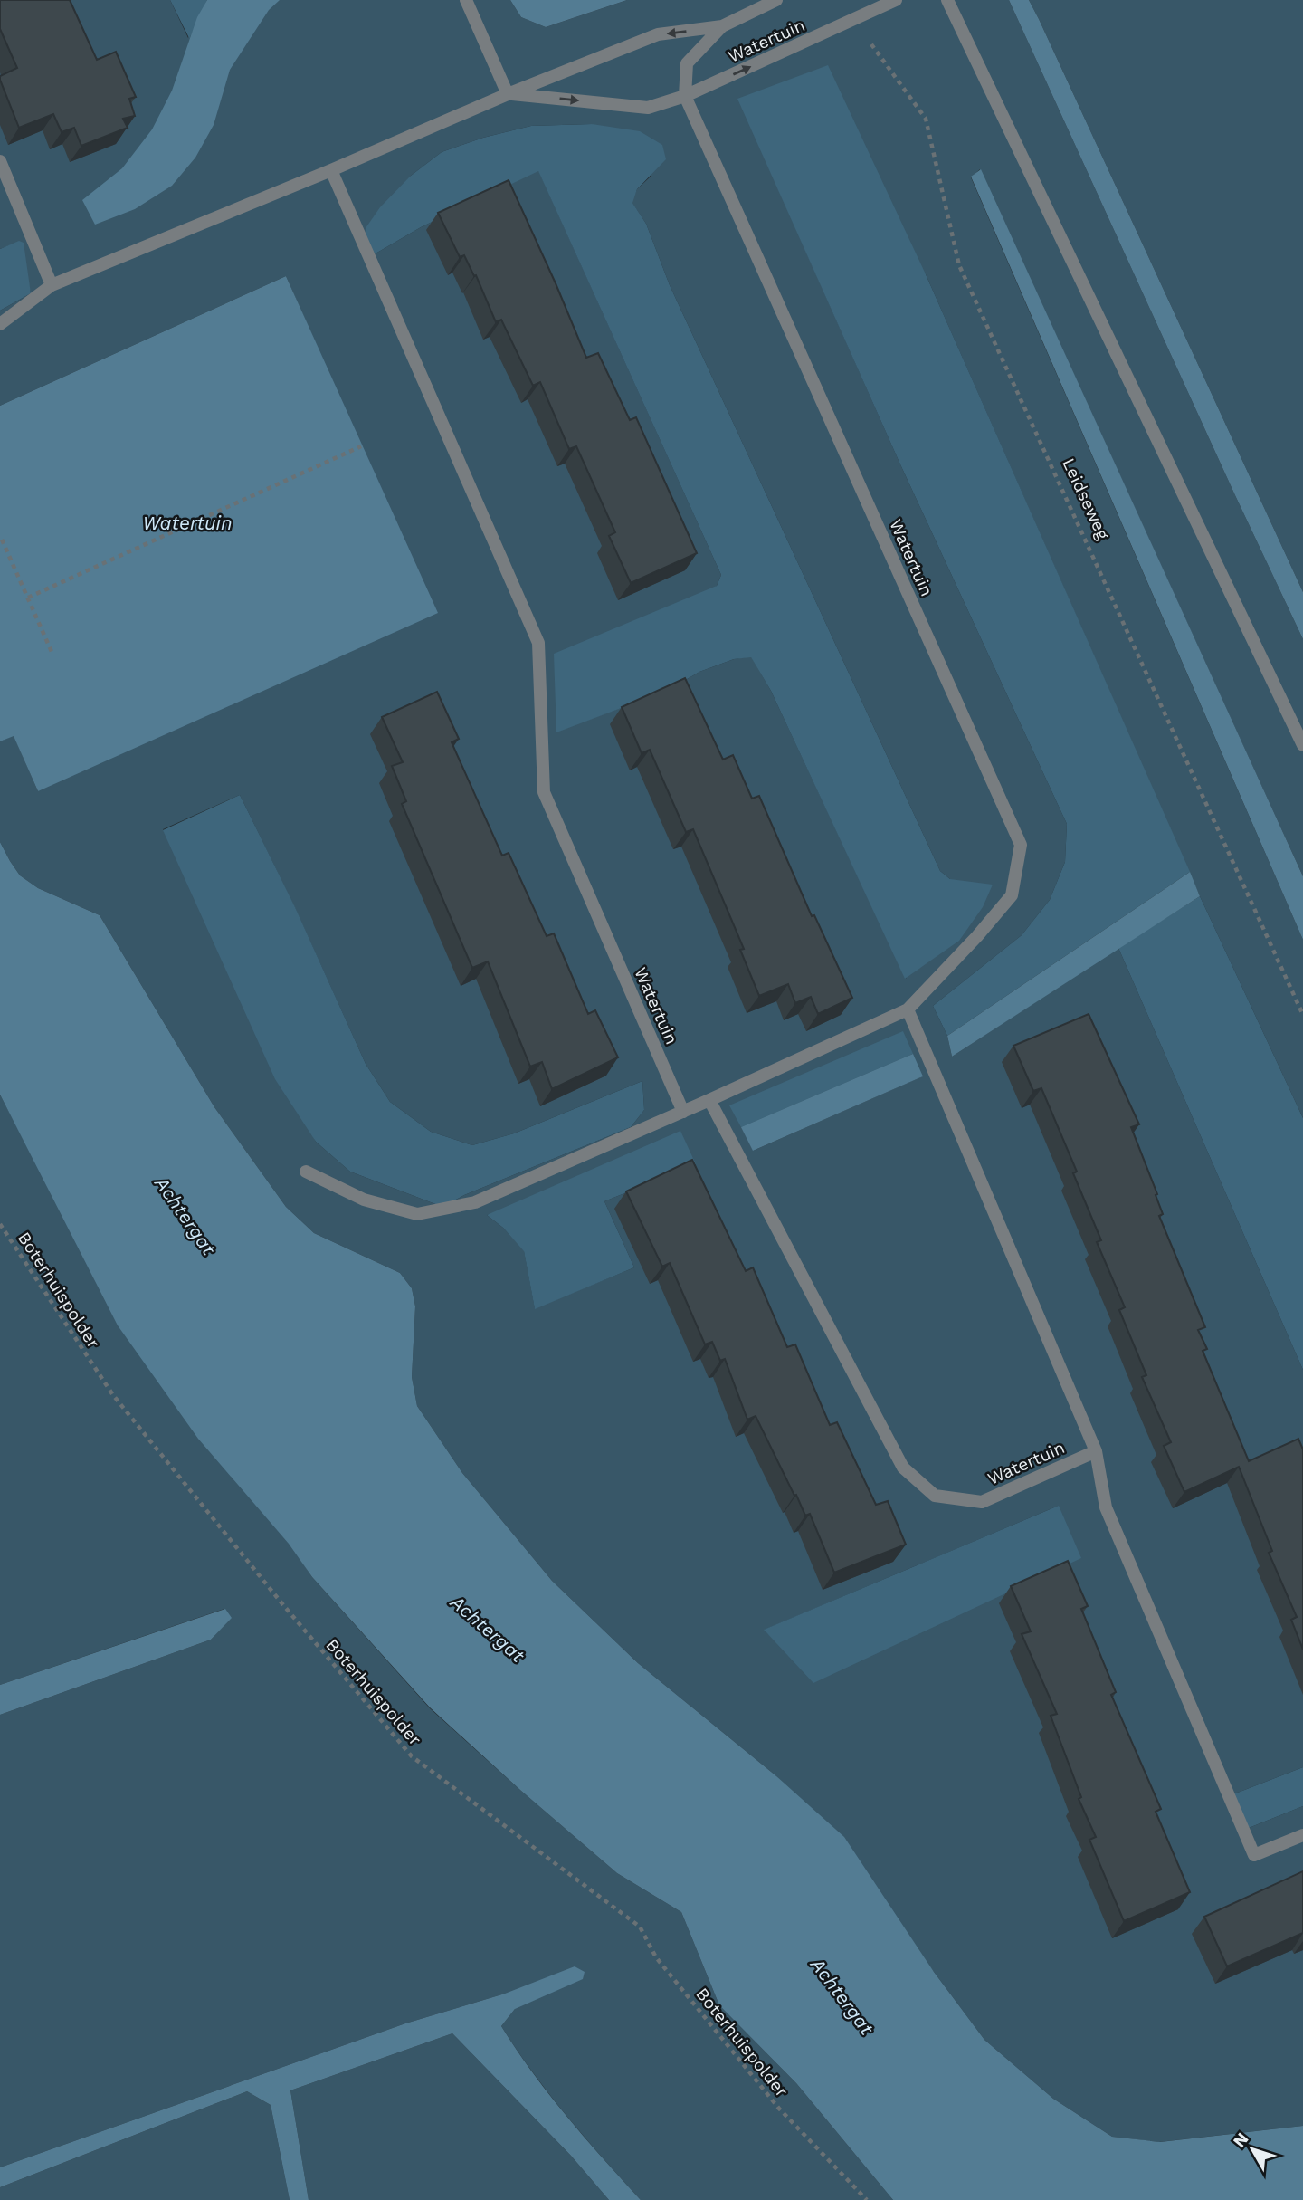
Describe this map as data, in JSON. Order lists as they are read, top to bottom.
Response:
{
  "streets": {
    "street": ["Watertuin"],
    "path": ["Leidseweg", "Boterhuispolder"]
  },
  "crossings": [
    ["Watertuin", "Leidseweg"]
  ],
  "water": ["Watertuin", "Achtergat"],
  "north": "top left"
}
